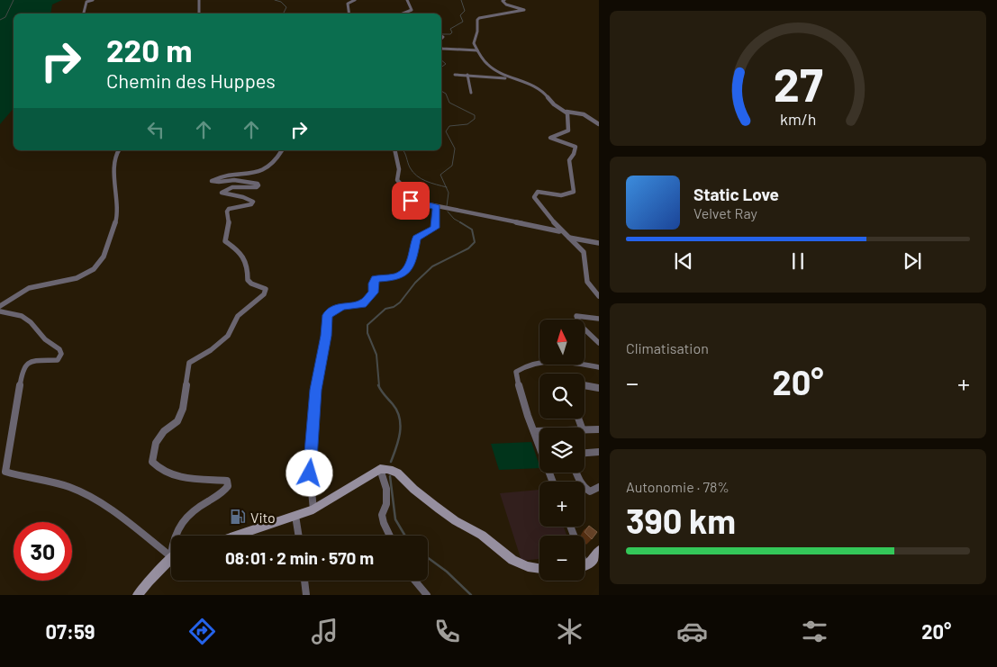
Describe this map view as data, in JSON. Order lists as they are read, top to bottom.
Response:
{
  "places": {
    "fuel station": ["Vito"]
  },
  "north": "top",
  "page": {
    "turn": ["220 m", "Chemin des Huppes"],
    "song": ["Static Love", "Velvet Ray"],
    "tile": [
      "Climatisation",
      ["Autonomie · 78%", "390 km"]
    ],
    "map_buttons": ["+", "−"],
    "heat": ["−", "20°", "+"],
    "limit": "30",
    "trip": "08:01 · 2 min · 570 m",
    "tabs": ["07:59", "20°"],
    "gauge": ["27", "km/h"]
  }
}
